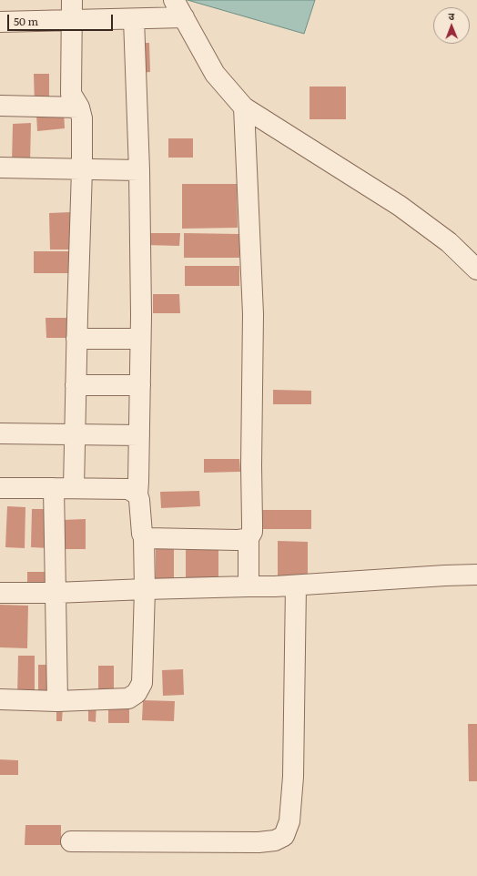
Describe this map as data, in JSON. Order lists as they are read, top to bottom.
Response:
{
  "scale_bar": "50 m",
  "north": "top"
}
